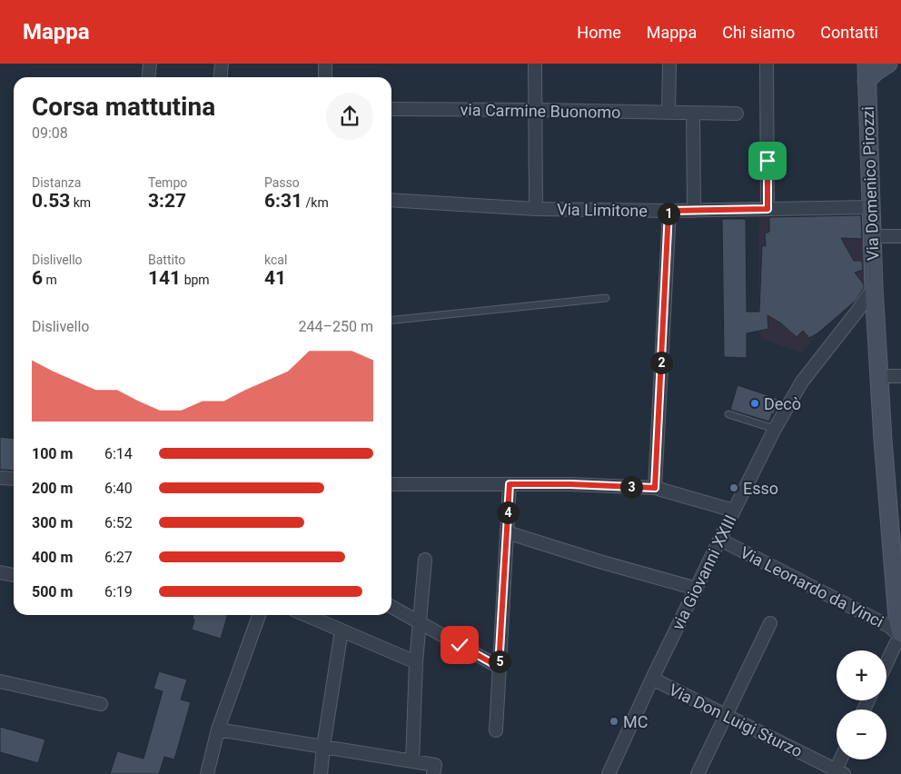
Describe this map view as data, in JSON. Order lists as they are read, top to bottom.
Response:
{
  "streets": {
    "street": [
      "via Carmine Buonomo",
      "Via Domenico Pirozzi",
      "Via Limitone",
      "via Giovanni XXIII",
      "Via Leonardo da Vinci",
      "Via Don Luigi Sturzo"
    ]
  },
  "crossings": [
    ["Via Domenico Pirozzi", "Via Limitone"],
    ["Via Domenico Pirozzi", "via Giovanni XXIII"],
    ["via Giovanni XXIII", "Via Leonardo da Vinci"],
    ["via Giovanni XXIII", "Via Don Luigi Sturzo"]
  ],
  "places": ["Decò", "Esso", "MC"],
  "page": {
    "header": "Mappa",
    "nav": [
      "Home",
      "Mappa",
      "Chi siamo",
      "Contatti"
    ],
    "heading": ["Corsa mattutina", "09:08"],
    "stats": [
      ["Distanza", "0.53 km"],
      ["Tempo", "3:27"],
      ["Passo", "6:31 /km"],
      ["Dislivello", "6 m"],
      ["Battito", "141 bpm"],
      ["kcal", "41"]
    ],
    "pins": [
      "1",
      "2",
      "3",
      "4",
      "5"
    ],
    "chart": ["Dislivello", "244–250 m"],
    "list": [
      {
        "name": "100 m",
        "note": "6:14"
      },
      {
        "name": "200 m",
        "note": "6:40"
      },
      {
        "name": "300 m",
        "note": "6:52"
      },
      {
        "name": "400 m",
        "note": "6:27"
      },
      {
        "name": "500 m",
        "note": "6:19"
      }
    ],
    "map_buttons": ["+", "−"]
  }
}
